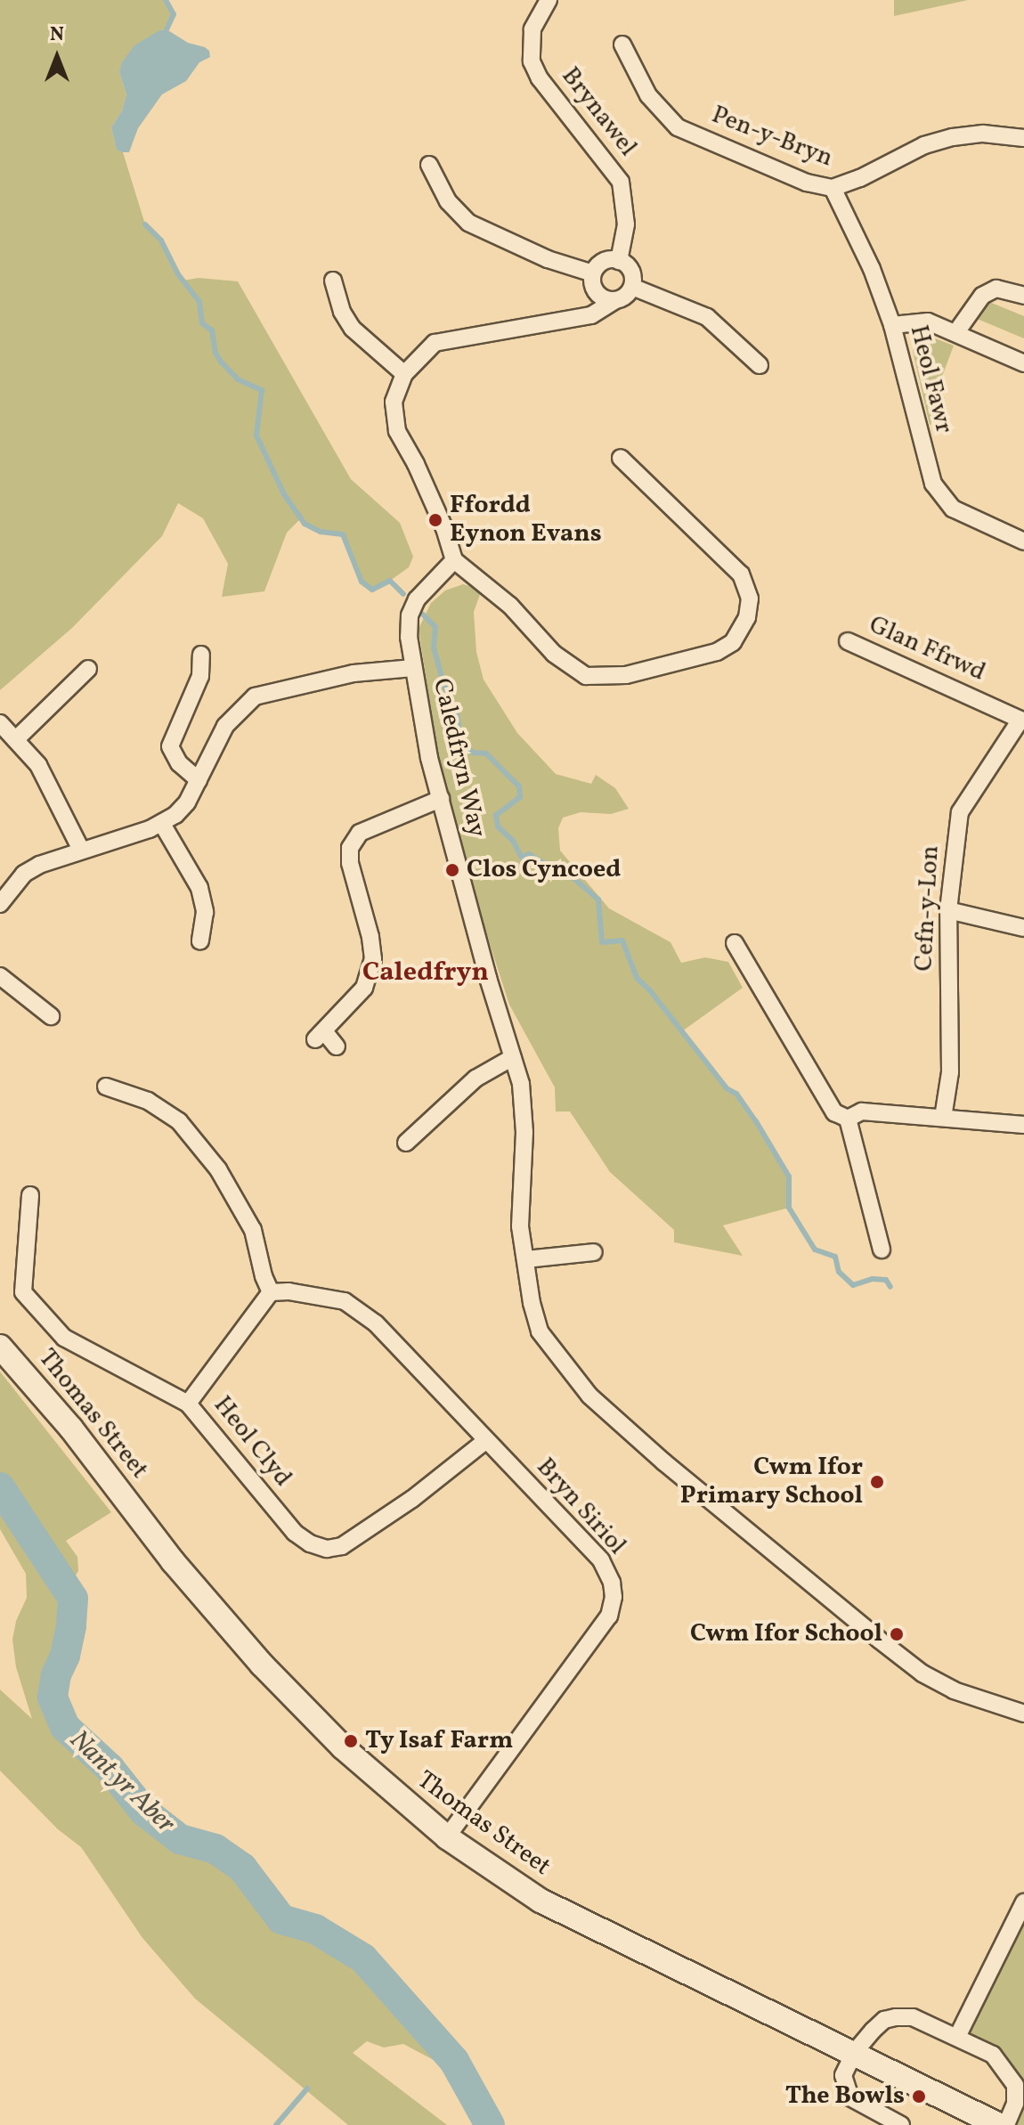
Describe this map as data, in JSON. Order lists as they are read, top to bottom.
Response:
{
  "streets": {
    "main road": ["Thomas Street"],
    "street": [
      "Brynawel",
      "Pen-y-Bryn",
      "Heol Fawr",
      "Glan Ffrwd",
      "Caledfryn Way",
      "Cefn-y-Lon",
      "Heol Clyd",
      "Bryn Siriol"
    ]
  },
  "crossings": [
    ["Pen-y-Bryn", "Heol Fawr"],
    ["Glan Ffrwd", "Cefn-y-Lon"],
    ["Thomas Street", "Bryn Siriol"],
    ["Heol Clyd", "Bryn Siriol"]
  ],
  "districts": ["Caledfryn"],
  "water": ["Nant yr Aber"],
  "places": [
    "Ffordd Eynon Evans",
    "Clos Cyncoed",
    "Cwm Ifor Primary School",
    "Cwm Ifor School",
    "Ty Isaf Farm",
    "The Bowls"
  ],
  "north": "top"
}
